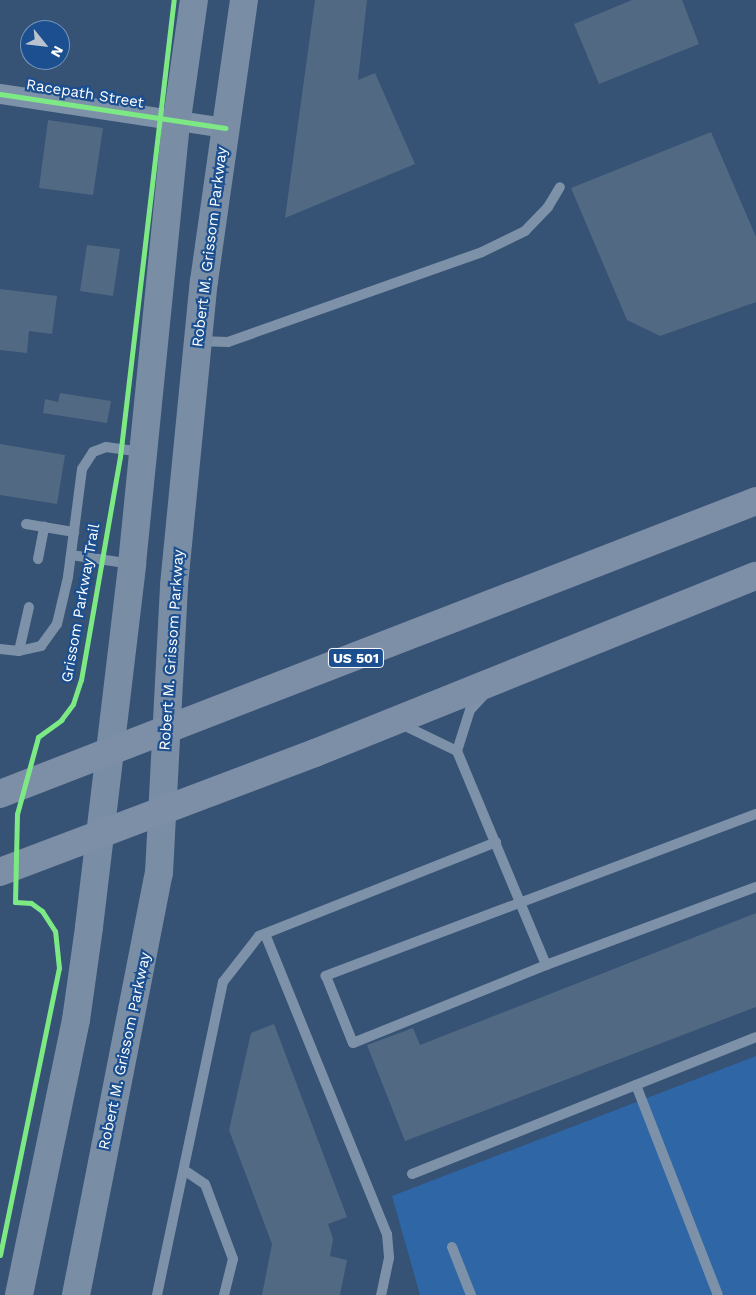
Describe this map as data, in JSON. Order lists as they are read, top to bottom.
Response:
{
  "streets": {
    "main road": ["Robert M. Grissom Parkway", "US 501"],
    "street": ["Racepath Street"],
    "cycle path": ["Grissom Parkway Trail"]
  },
  "crossings": [
    ["Racepath Street", "Robert M. Grissom Parkway"],
    ["Robert M. Grissom Parkway", "US 501"]
  ],
  "north": "bottom right"
}
